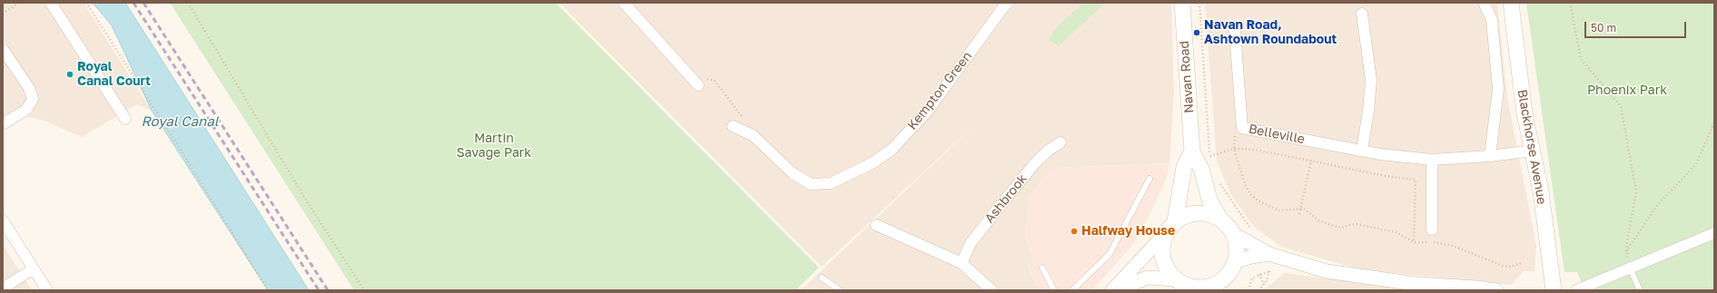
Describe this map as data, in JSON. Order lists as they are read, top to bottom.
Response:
{
  "streets": {
    "main road": ["Navan Road", "Blackhorse Avenue"],
    "street": ["Kempton Green", "Belleville", "Ashbrook"]
  },
  "crossings": [
    ["Belleville", "Blackhorse Avenue"]
  ],
  "water": ["Royal Canal"],
  "parks": ["Phoenix Park", "Martin Savage Park"],
  "places": ["Navan Road, Ashtown Roundabout", "Royal Canal Court", "Halfway House"],
  "scale_bar": "50 m"
}
